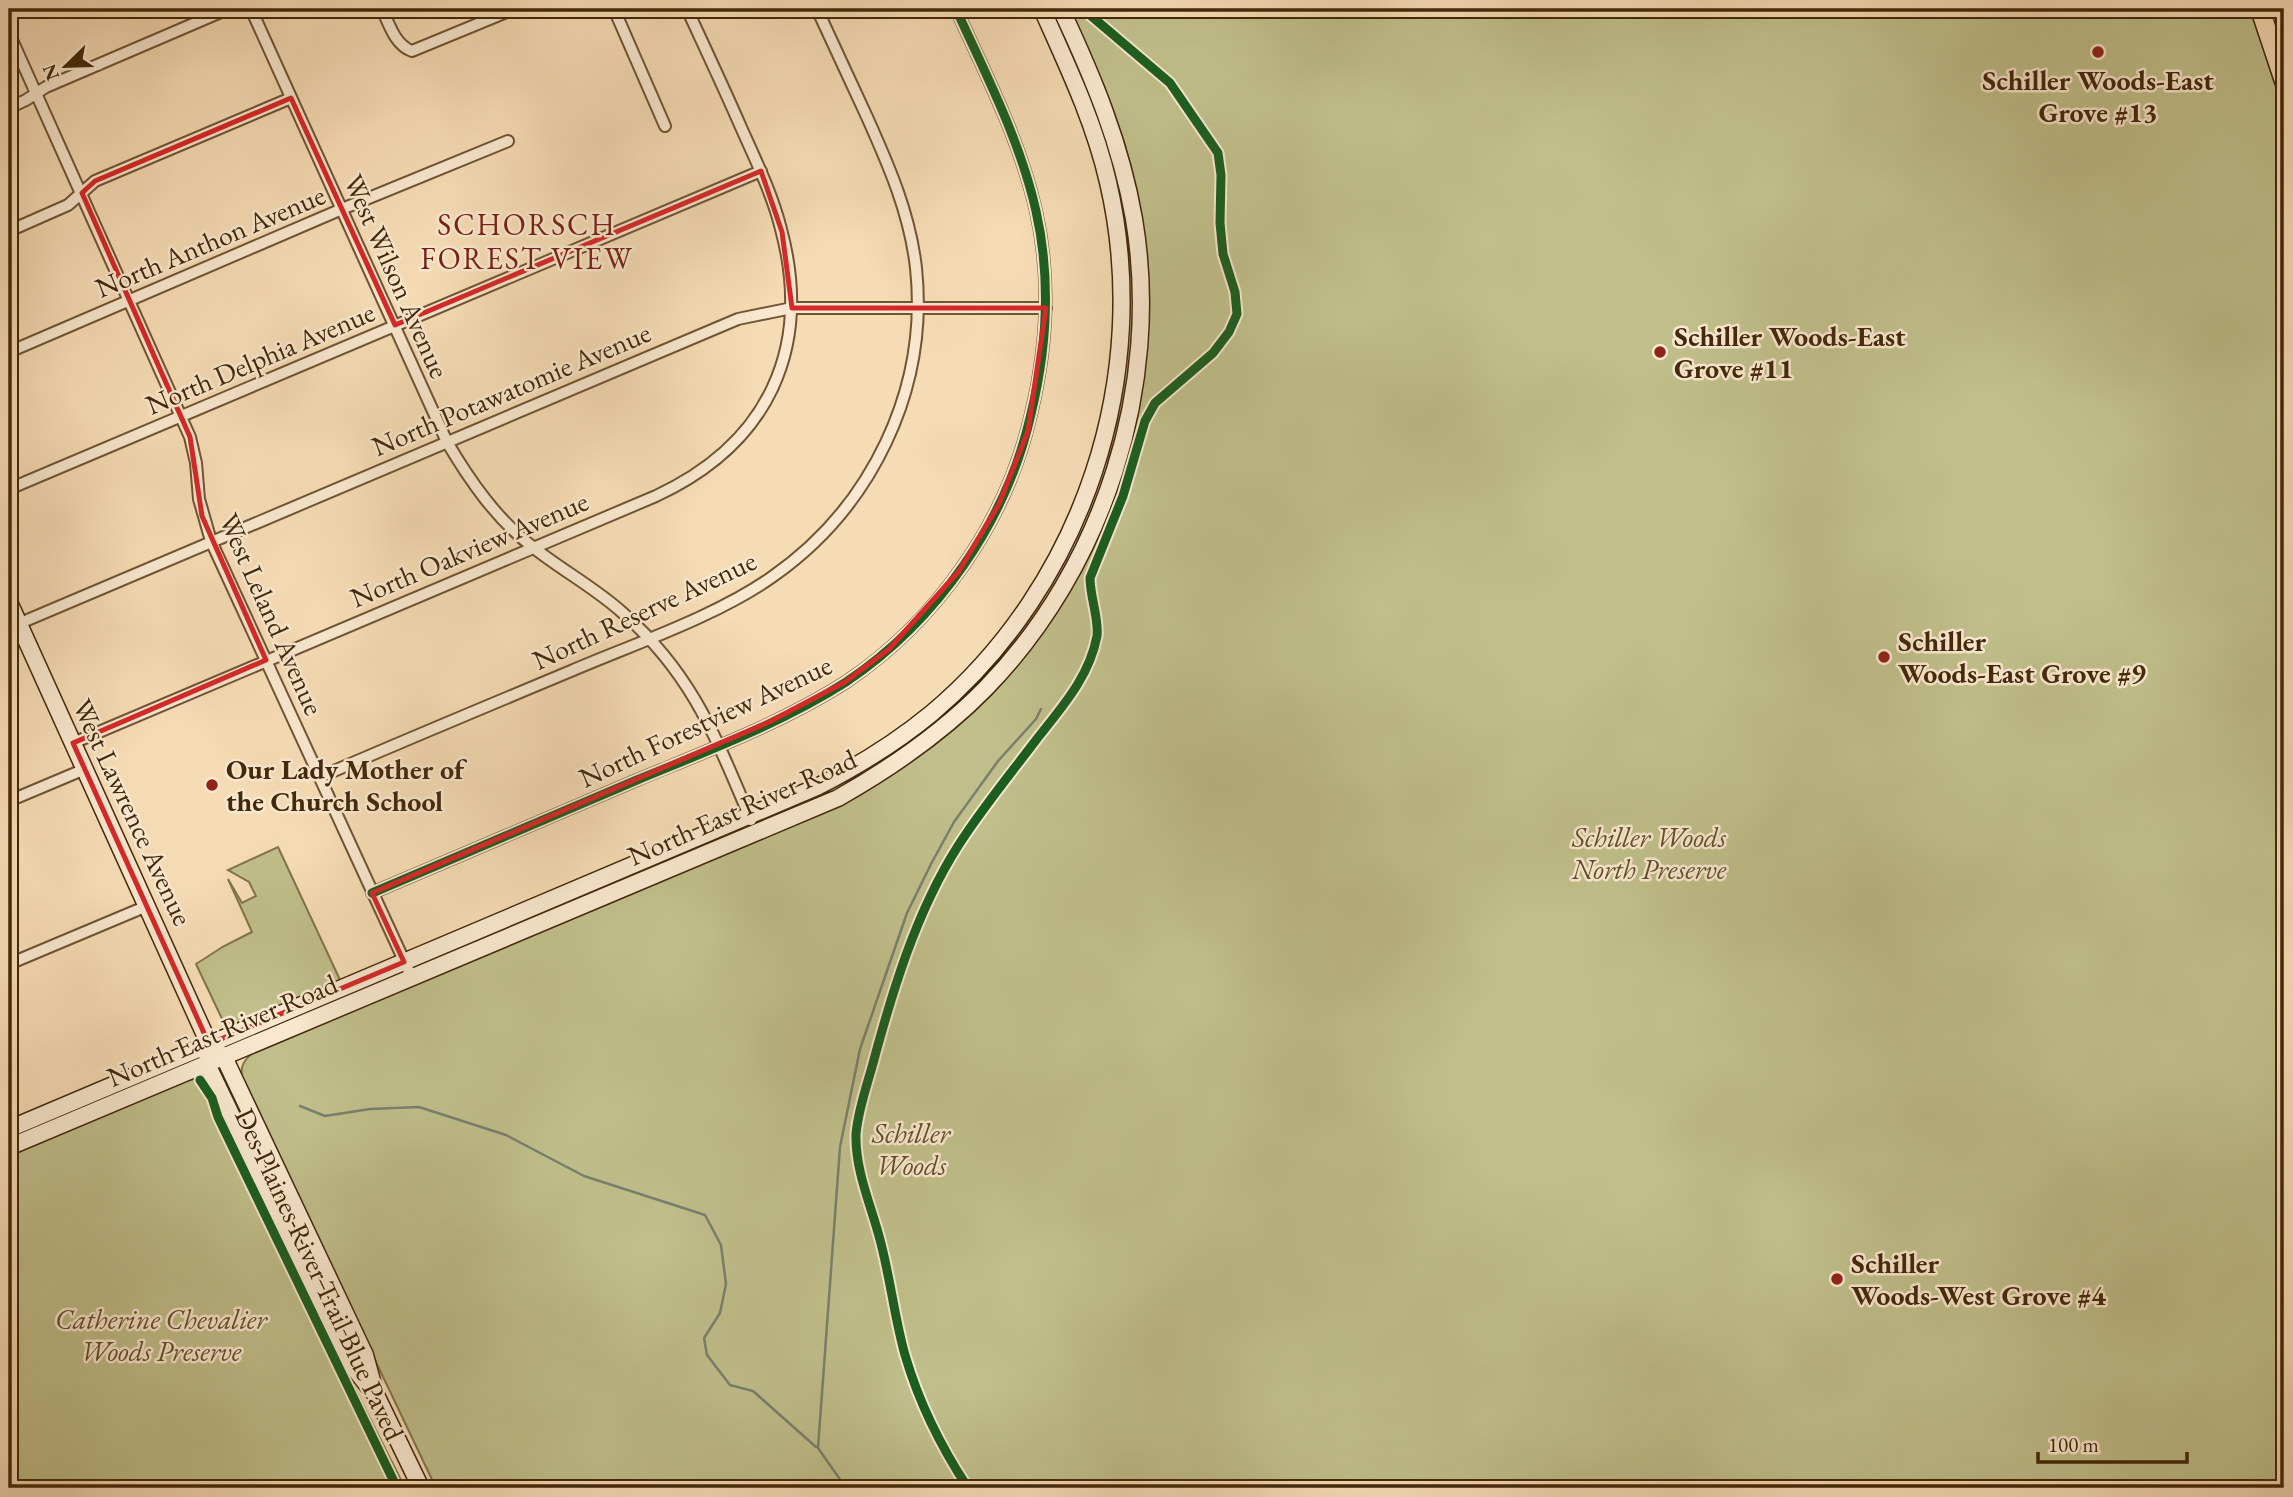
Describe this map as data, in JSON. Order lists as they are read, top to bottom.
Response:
{
  "streets": {
    "main road": ["North East River Road", "West Lawrence Avenue"],
    "street": [
      "North Anthon Avenue",
      "West Wilson Avenue",
      "North Delphia Avenue",
      "North Potawatomie Avenue",
      "North Oakview Avenue",
      "North Reserve Avenue",
      "West Leland Avenue",
      "North Forestview Avenue"
    ],
    "cycle path": ["Des Plaines River Trail Blue Paved"]
  },
  "crossings": [
    ["North Anthon Avenue", "West Wilson Avenue"],
    ["North Anthon Avenue", "West Leland Avenue"],
    ["West Wilson Avenue", "North Delphia Avenue"],
    ["West Wilson Avenue", "North Potawatomie Avenue"],
    ["West Wilson Avenue", "North Oakview Avenue"],
    ["West Wilson Avenue", "North Reserve Avenue"],
    ["West Wilson Avenue", "North Forestview Avenue"],
    ["West Wilson Avenue", "North East River Road"],
    ["North Delphia Avenue", "North Oakview Avenue"],
    ["North Delphia Avenue", "West Leland Avenue"],
    ["North Potawatomie Avenue", "North Oakview Avenue"],
    ["North Potawatomie Avenue", "North Reserve Avenue"],
    ["North Potawatomie Avenue", "West Leland Avenue"],
    ["North Potawatomie Avenue", "North Forestview Avenue"],
    ["North Potawatomie Avenue", "West Lawrence Avenue"],
    ["North Oakview Avenue", "West Leland Avenue"],
    ["North Oakview Avenue", "West Lawrence Avenue"],
    ["North Reserve Avenue", "West Leland Avenue"],
    ["West Leland Avenue", "North Forestview Avenue"],
    ["West Leland Avenue", "North East River Road"],
    ["North East River Road", "West Lawrence Avenue"]
  ],
  "districts": ["SCHORSCH FOREST VIEW"],
  "parks": ["Schiller Woods North Preserve", "Schiller Woods", "Catherine Chevalier Woods Preserve"],
  "places": [
    "Schiller Woods-East Grove #13",
    "Schiller Woods-East Grove #11",
    "Schiller Woods-East Grove #9",
    "Our Lady Mother of the Church School",
    "Schiller Woods-West Grove #4"
  ],
  "scale_bar": "100 m",
  "north": "bottom left"
}
